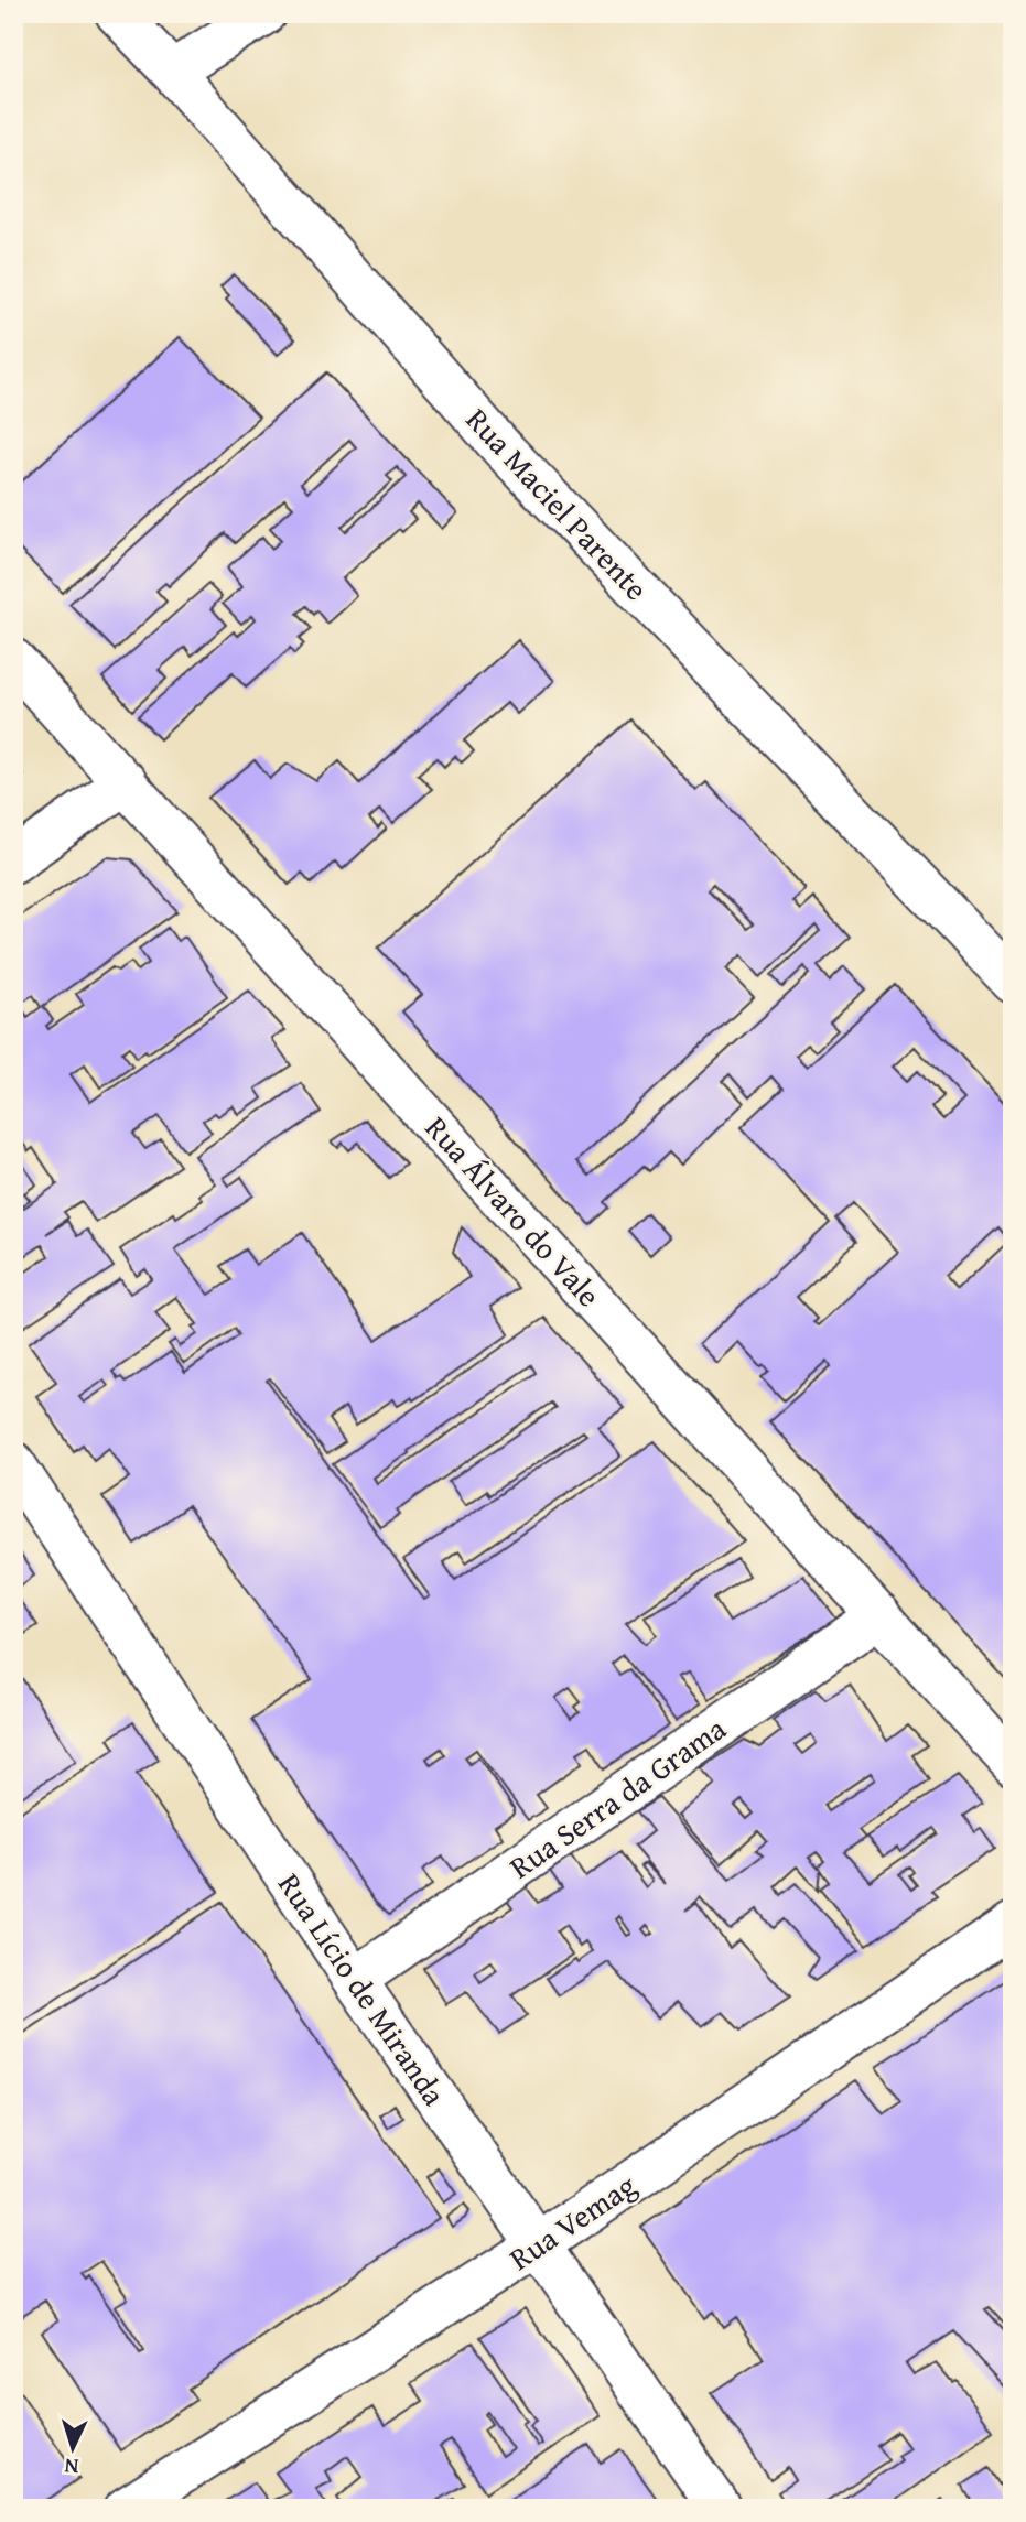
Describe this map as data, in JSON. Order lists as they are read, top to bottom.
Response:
{
  "streets": {
    "street": [
      "Rua Maciel Parente",
      "Rua Álvaro do Vale",
      "Rua Serra da Grama",
      "Rua Lício de Miranda",
      "Rua Vemag"
    ]
  },
  "crossings": [
    ["Rua Álvaro do Vale", "Rua Serra da Grama"],
    ["Rua Serra da Grama", "Rua Lício de Miranda"],
    ["Rua Lício de Miranda", "Rua Vemag"]
  ],
  "north": "bottom"
}
